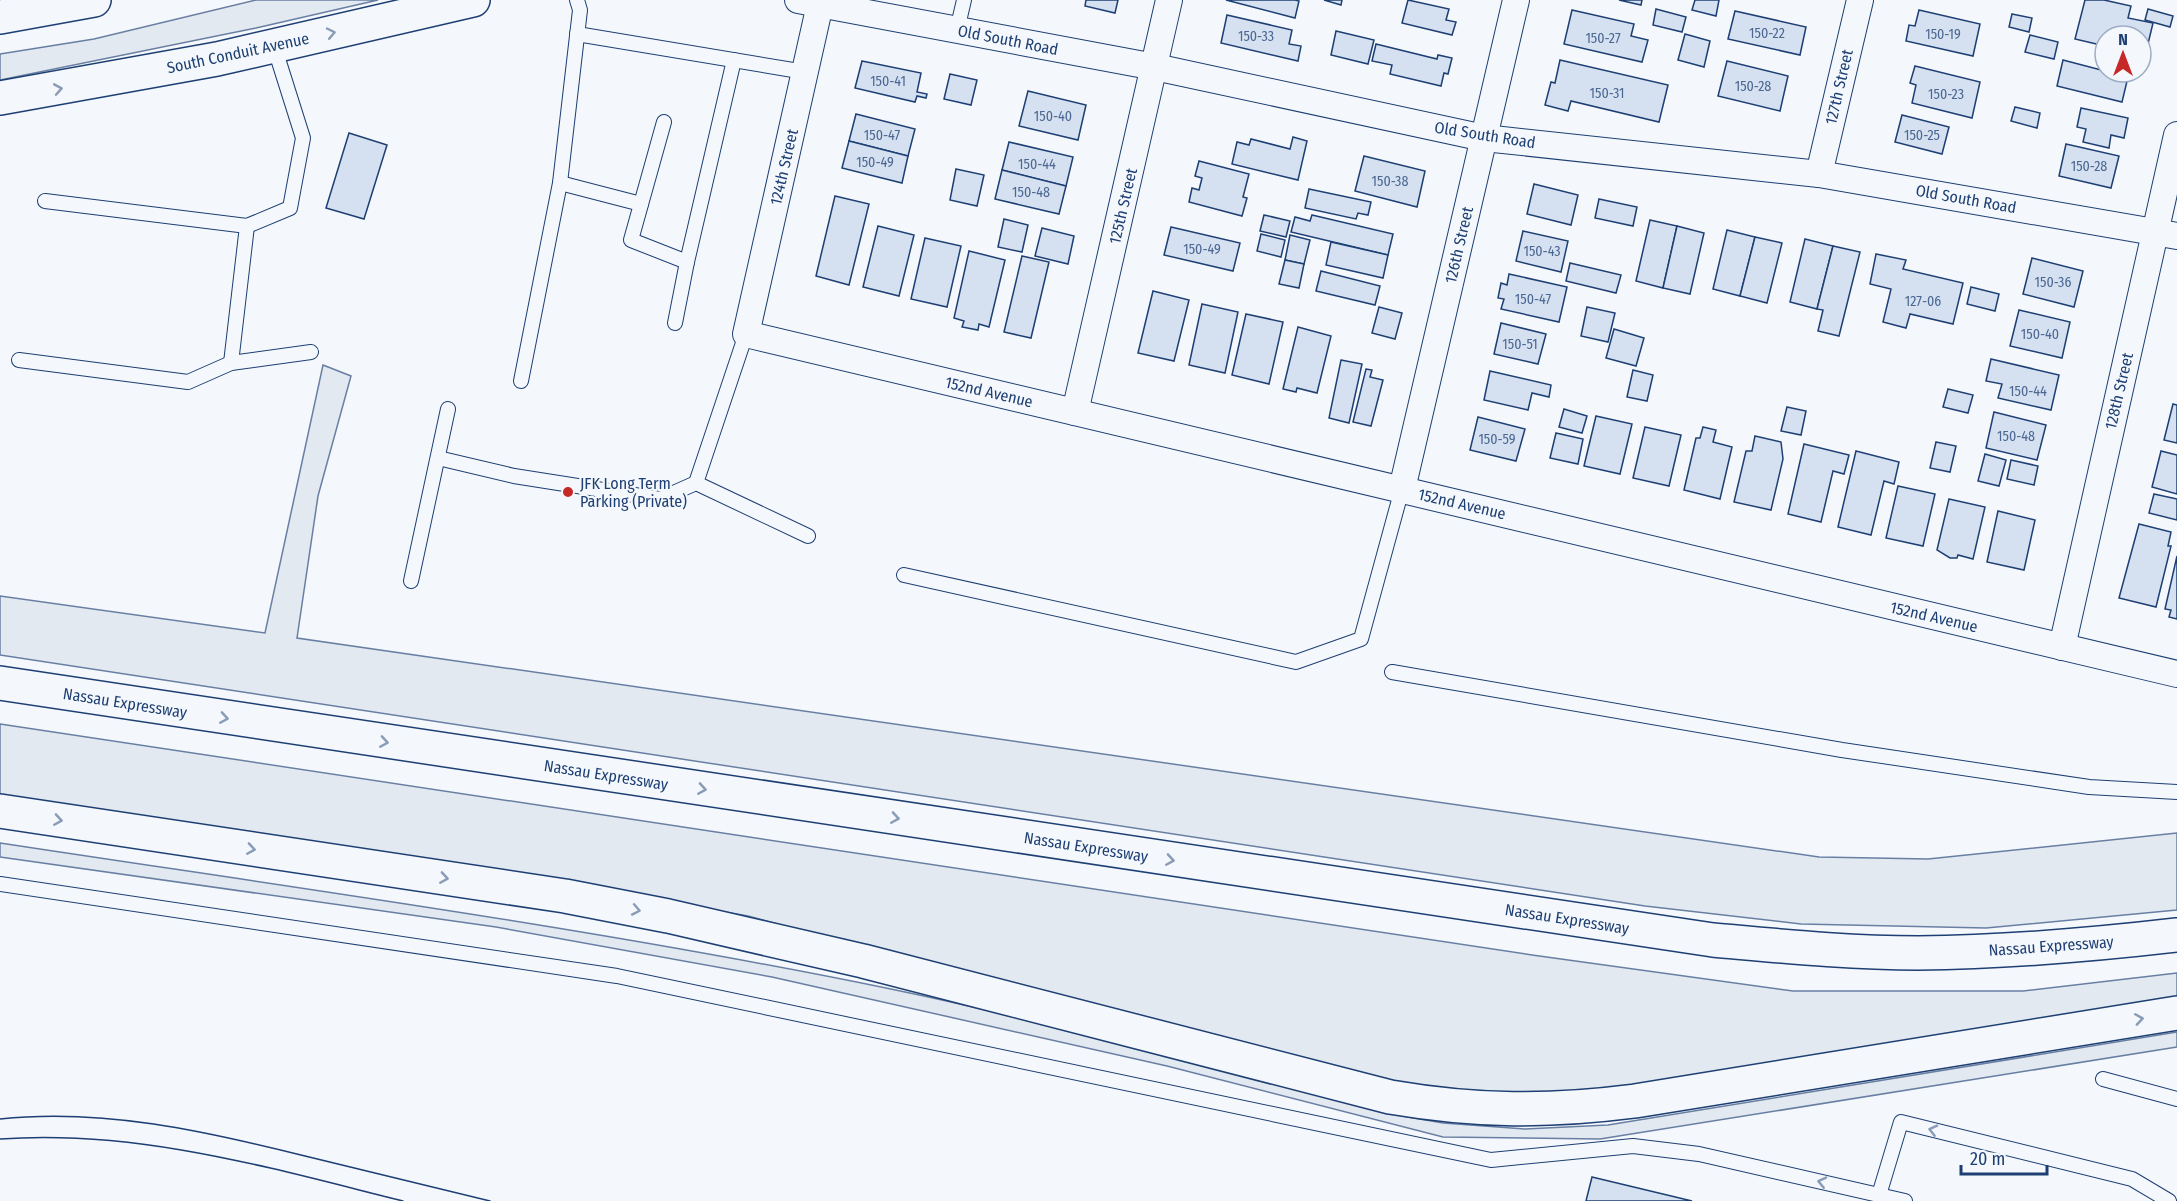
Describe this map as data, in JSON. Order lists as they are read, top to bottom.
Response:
{
  "streets": {
    "main road": ["South Conduit Avenue", "Nassau Expressway"],
    "street": [
      "Old South Road",
      "127th Street",
      "124th Street",
      "125th Street",
      "126th Street",
      "128th Street",
      "152nd Avenue"
    ]
  },
  "crossings": [
    ["Old South Road", "127th Street"],
    ["Old South Road", "124th Street"],
    ["Old South Road", "125th Street"],
    ["Old South Road", "126th Street"],
    ["Old South Road", "128th Street"],
    ["124th Street", "152nd Avenue"],
    ["125th Street", "152nd Avenue"],
    ["126th Street", "152nd Avenue"],
    ["128th Street", "152nd Avenue"]
  ],
  "one_way": ["South Conduit Avenue"],
  "places": ["JFK Long Term Parking (Private)"],
  "house_numbers": [
    "150-22",
    "150-19",
    "150-33",
    "150-27",
    "150-41",
    "150-28",
    "150-31",
    "150-23",
    "150-40",
    "150-47",
    "150-25",
    "150-49",
    "150-44",
    "150-28",
    "150-38",
    "150-48",
    "150-49",
    "150-43",
    "150-36",
    "150-47",
    "127-06",
    "150-40",
    "150-51",
    "150-44",
    "150-48",
    "150-59"
  ],
  "scale_bar": "20 m",
  "north": "top"
}
